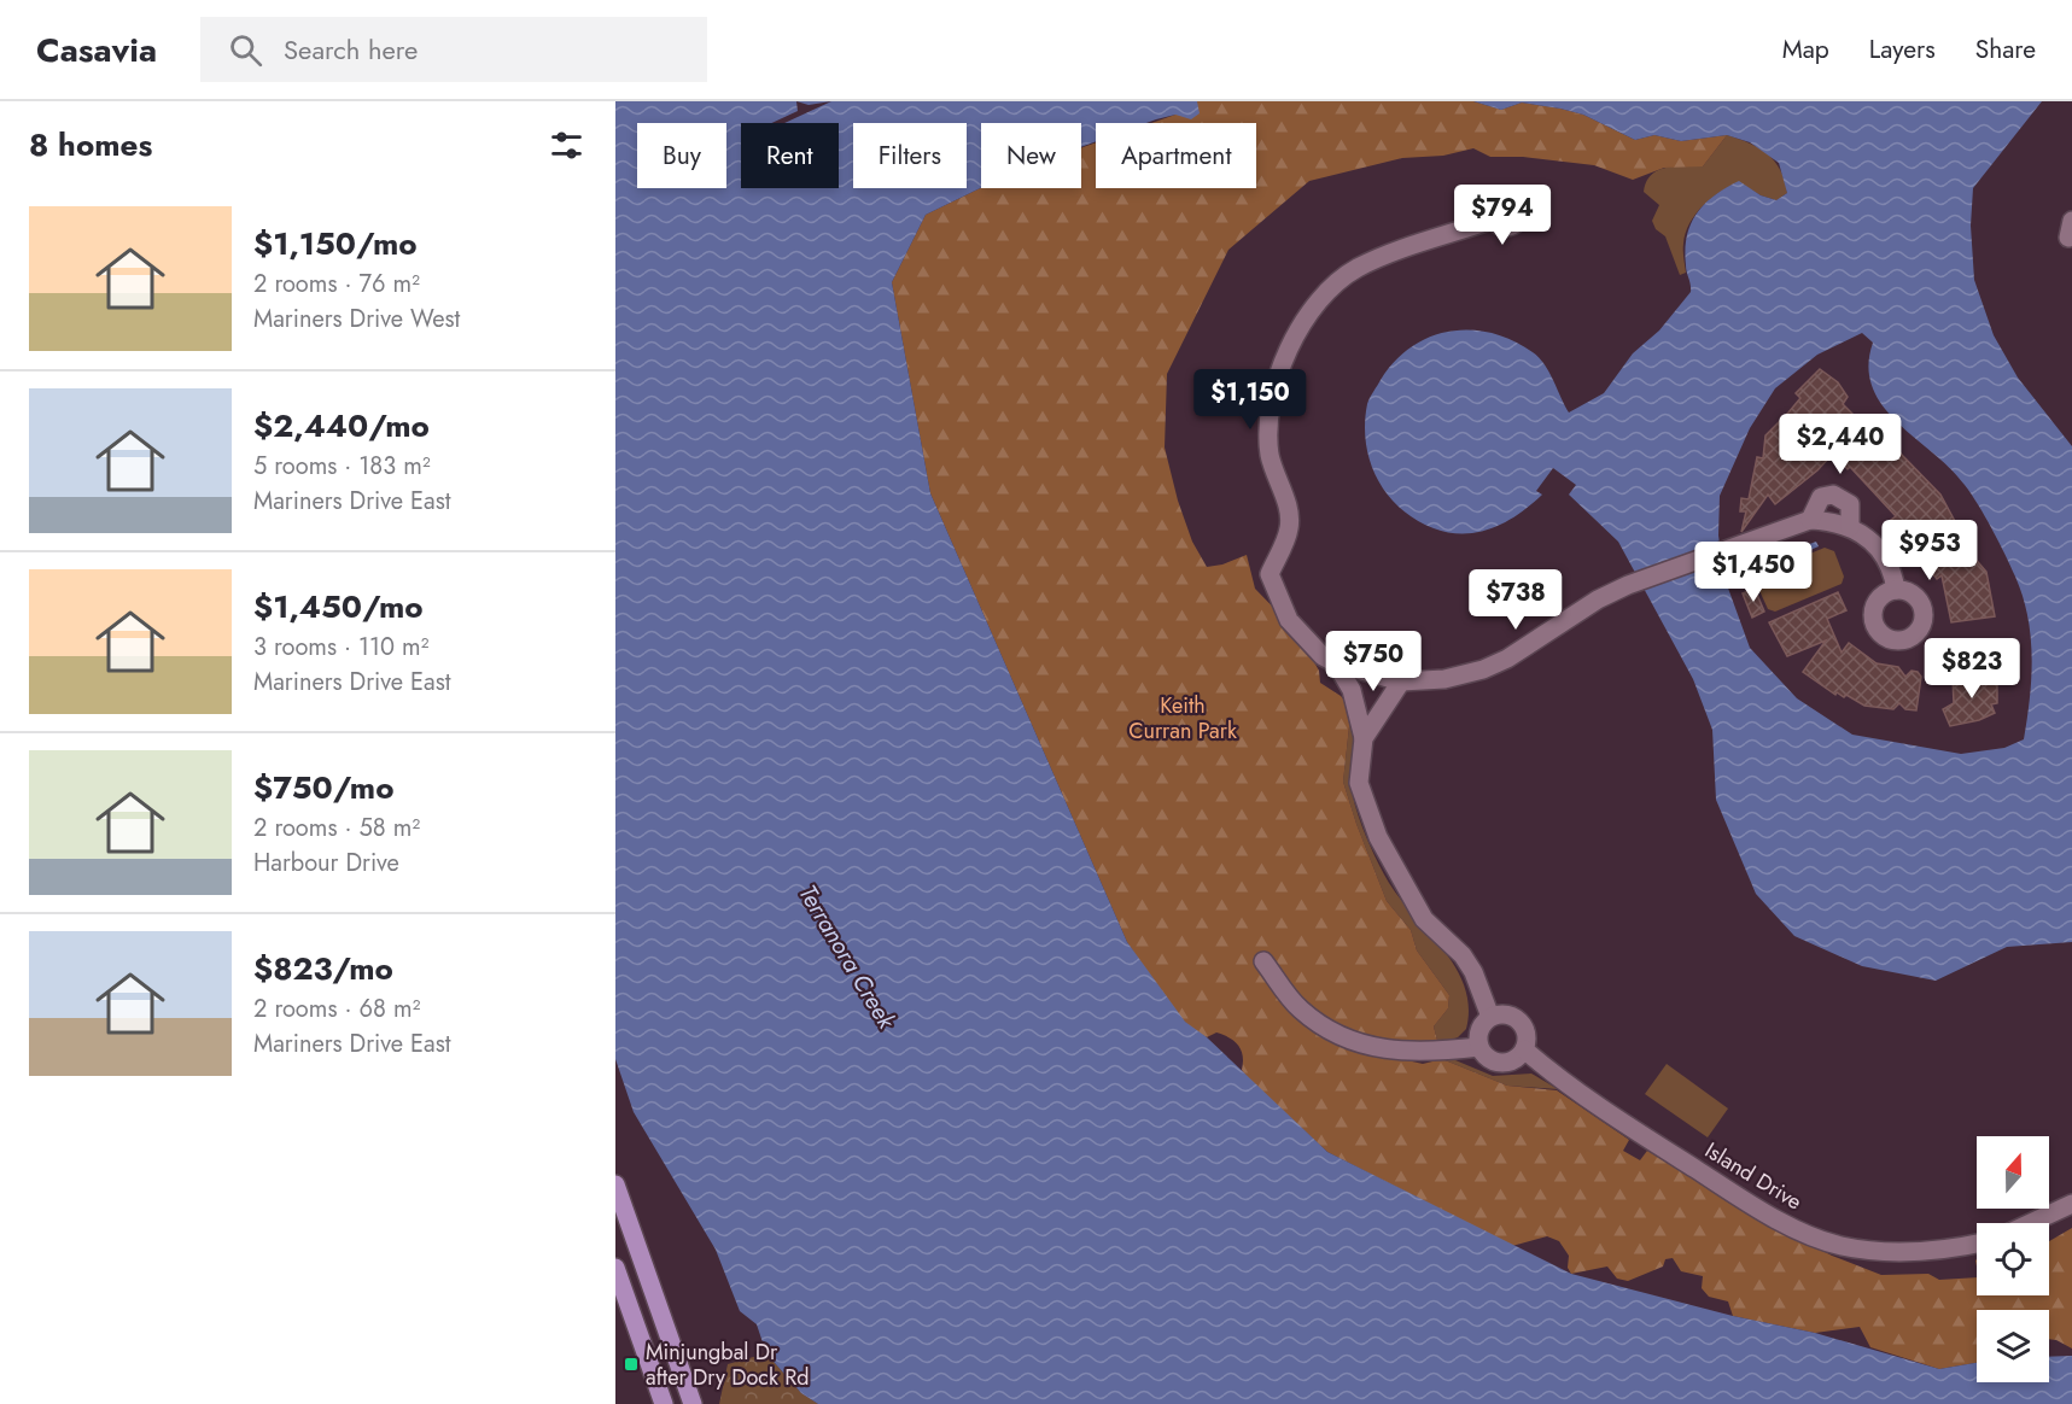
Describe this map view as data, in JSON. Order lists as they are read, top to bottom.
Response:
{
  "streets": {
    "street": ["Island Drive"]
  },
  "water": ["Terranora Creek"],
  "parks": ["Keith Curran Park"],
  "places": {
    "transit": ["Minjungbal Dr after Dry Dock Rd"]
  },
  "north": "top",
  "page": {
    "header": "Casavia",
    "search": "Search here",
    "nav": ["Map", "Layers", "Share"],
    "heading": "8 homes",
    "chip": [
      "Buy",
      "Rent",
      "Filters",
      "New",
      "Apartment"
    ],
    "price": [
      "$794",
      "$1,150",
      "$2,440",
      "$953",
      "$1,450",
      "$738",
      "$750",
      "$823"
    ],
    "list": [
      {
        "name": "$1,150/mo",
        "note": "2 rooms · 76 m² · Mariners Drive West"
      },
      {
        "name": "$2,440/mo",
        "note": "5 rooms · 183 m² · Mariners Drive East"
      },
      {
        "name": "$1,450/mo",
        "note": "3 rooms · 110 m² · Mariners Drive East"
      },
      {
        "name": "$750/mo",
        "note": "2 rooms · 58 m² · Harbour Drive"
      },
      {
        "name": "$823/mo",
        "note": "2 rooms · 68 m² · Mariners Drive East"
      }
    ]
  }
}
